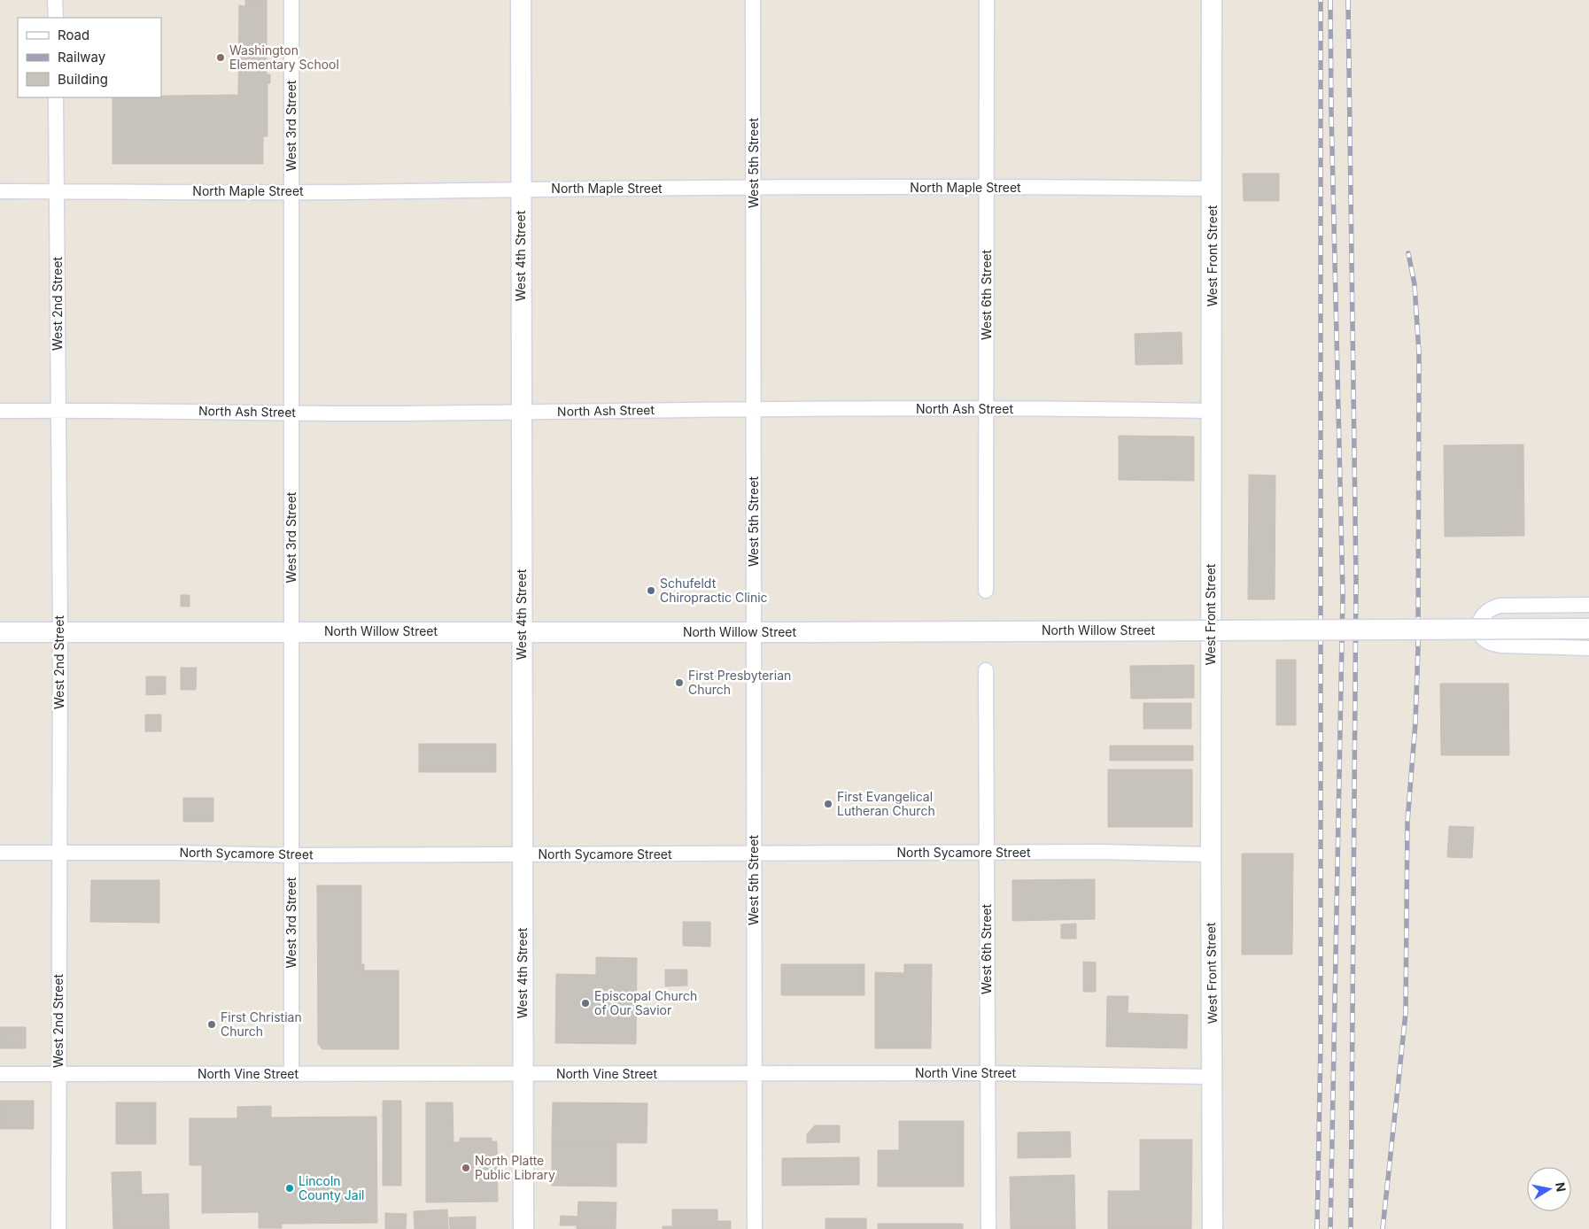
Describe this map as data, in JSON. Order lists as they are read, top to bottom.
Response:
{
  "streets": {
    "main road": ["West 4th Street", "West Front Street", "North Willow Street"],
    "street": [
      "West 3rd Street",
      "West 5th Street",
      "North Maple Street",
      "West 6th Street",
      "West 2nd Street",
      "North Ash Street",
      "North Sycamore Street",
      "North Vine Street"
    ]
  },
  "crossings": [
    ["West 3rd Street", "North Maple Street"],
    ["West 3rd Street", "North Ash Street"],
    ["West 3rd Street", "North Willow Street"],
    ["West 3rd Street", "North Sycamore Street"],
    ["West 3rd Street", "North Vine Street"],
    ["West 5th Street", "North Maple Street"],
    ["West 5th Street", "North Ash Street"],
    ["West 5th Street", "North Willow Street"],
    ["West 5th Street", "North Sycamore Street"],
    ["West 5th Street", "North Vine Street"],
    ["North Maple Street", "West 4th Street"],
    ["North Maple Street", "West Front Street"],
    ["North Maple Street", "West 6th Street"],
    ["North Maple Street", "West 2nd Street"],
    ["West 4th Street", "North Ash Street"],
    ["West 4th Street", "North Willow Street"],
    ["West 4th Street", "North Sycamore Street"],
    ["West 4th Street", "North Vine Street"],
    ["West Front Street", "North Ash Street"],
    ["West Front Street", "North Willow Street"],
    ["West Front Street", "North Sycamore Street"],
    ["West Front Street", "North Vine Street"],
    ["West 6th Street", "North Ash Street"],
    ["West 6th Street", "North Sycamore Street"],
    ["West 6th Street", "North Vine Street"],
    ["West 2nd Street", "North Ash Street"],
    ["West 2nd Street", "North Willow Street"],
    ["West 2nd Street", "North Sycamore Street"],
    ["West 2nd Street", "North Vine Street"]
  ],
  "places": [
    "Washington Elementary School",
    "Schufeldt Chiropractic Clinic",
    "First Presbyterian Church",
    "First Evangelical Lutheran Church",
    "Episcopal Church of Our Savior",
    "First Christian Church",
    "North Platte Public Library",
    "Lincoln County Jail"
  ],
  "legend": ["Road", "Railway", "Building"],
  "north": "right"
}
